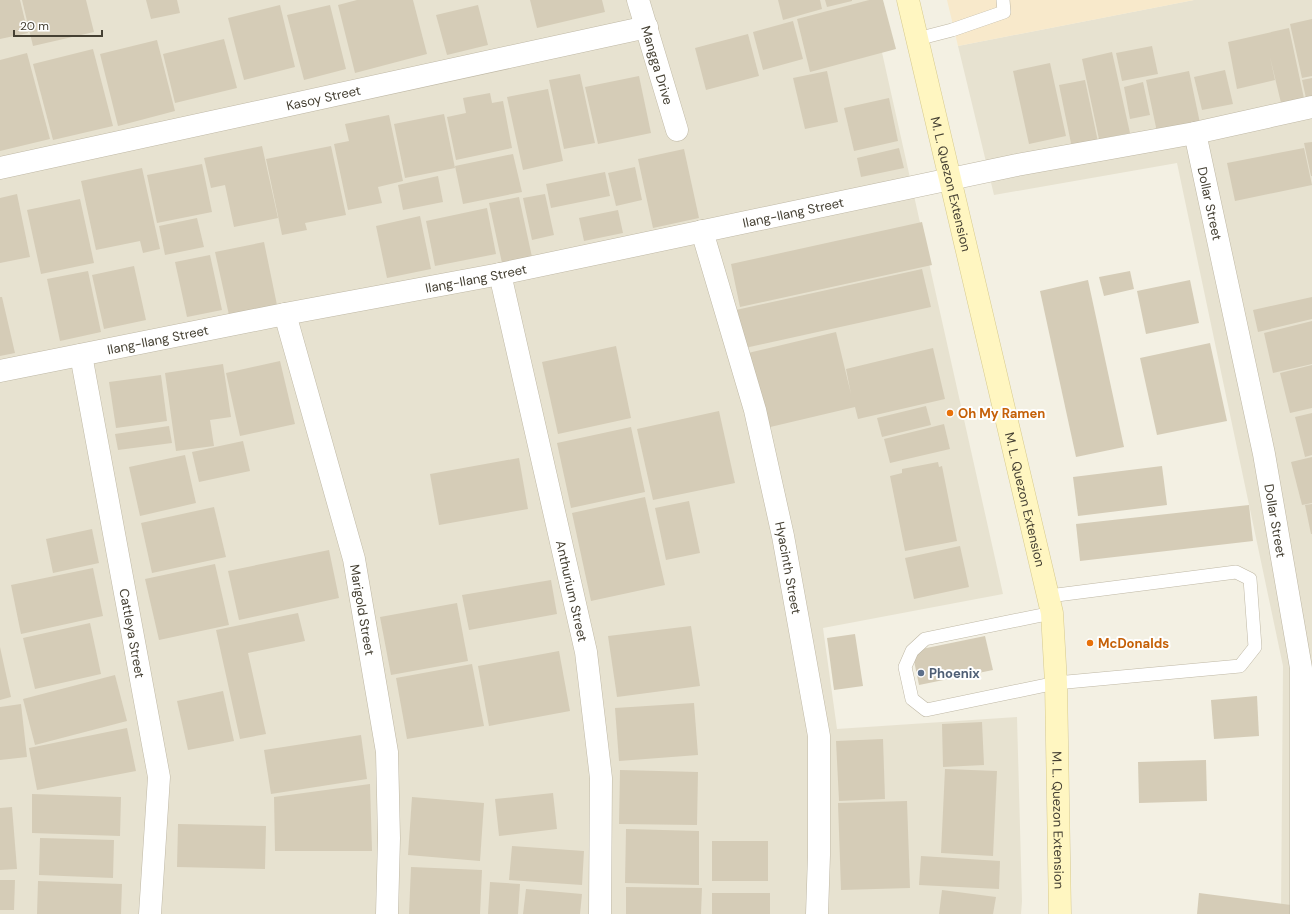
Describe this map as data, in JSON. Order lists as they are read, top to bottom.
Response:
{
  "streets": {
    "main road": ["M. L. Quezon Extension"],
    "street": [
      "Mangga Drive",
      "Kasoy Street",
      "Dollar Street",
      "Ilang-Ilang Street",
      "Hyacinth Street",
      "Anthurium Street",
      "Marigold Street",
      "Cattleya Street"
    ]
  },
  "crossings": [
    ["Mangga Drive", "Kasoy Street"],
    ["M. L. Quezon Extension", "Ilang-Ilang Street"],
    ["Dollar Street", "Ilang-Ilang Street"],
    ["Ilang-Ilang Street", "Hyacinth Street"],
    ["Ilang-Ilang Street", "Anthurium Street"],
    ["Ilang-Ilang Street", "Marigold Street"],
    ["Ilang-Ilang Street", "Cattleya Street"]
  ],
  "places": ["Oh My Ramen", "McDonalds", "Phoenix"],
  "scale_bar": "20 m"
}
